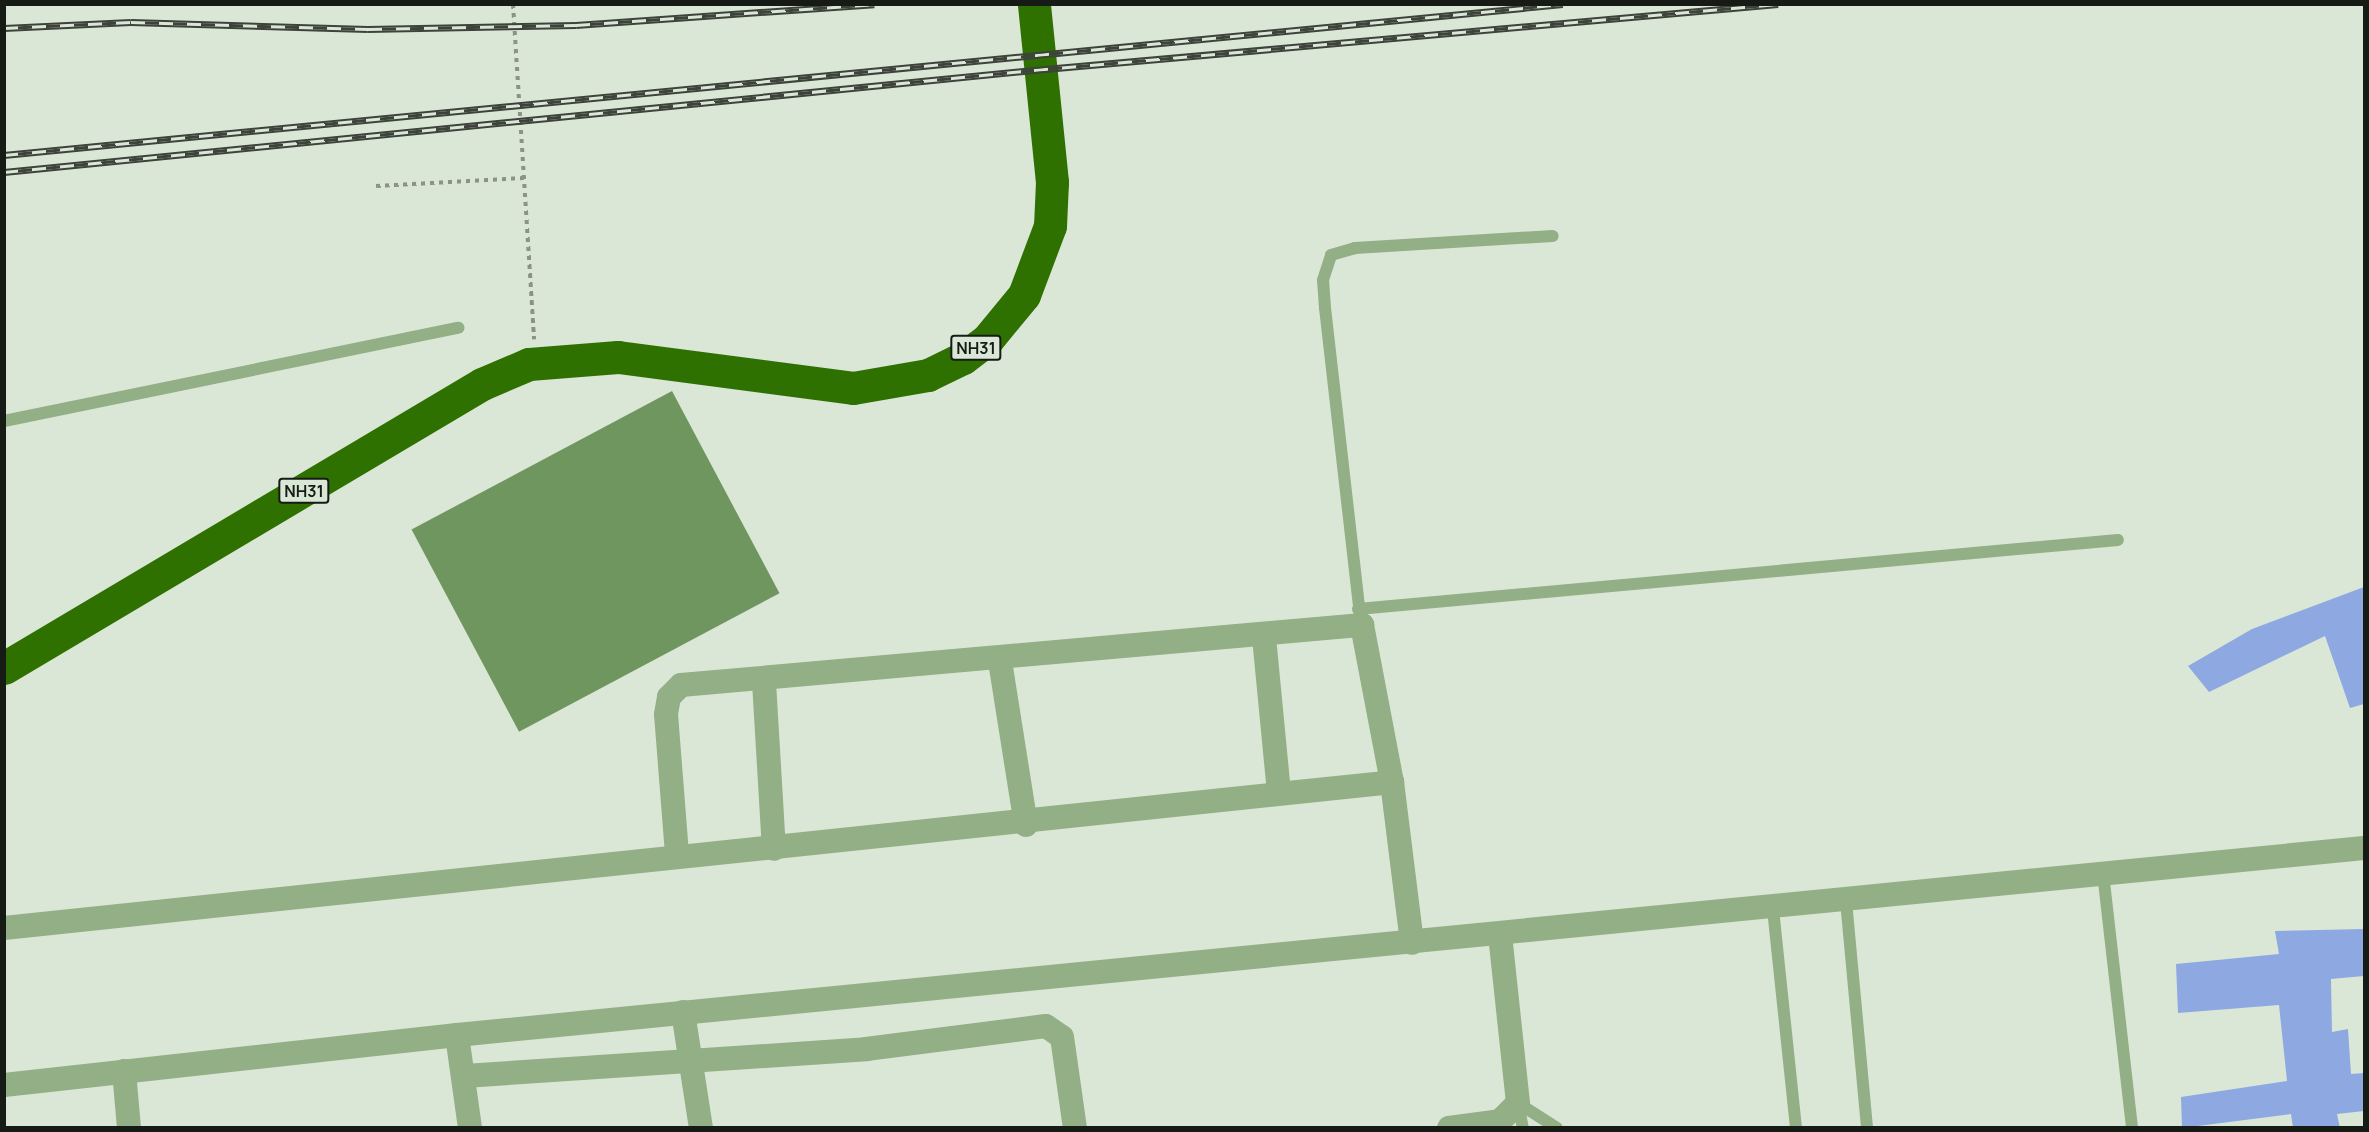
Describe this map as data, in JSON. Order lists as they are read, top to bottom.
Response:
{
  "streets": {
    "highway": ["NH31"]
  }
}
